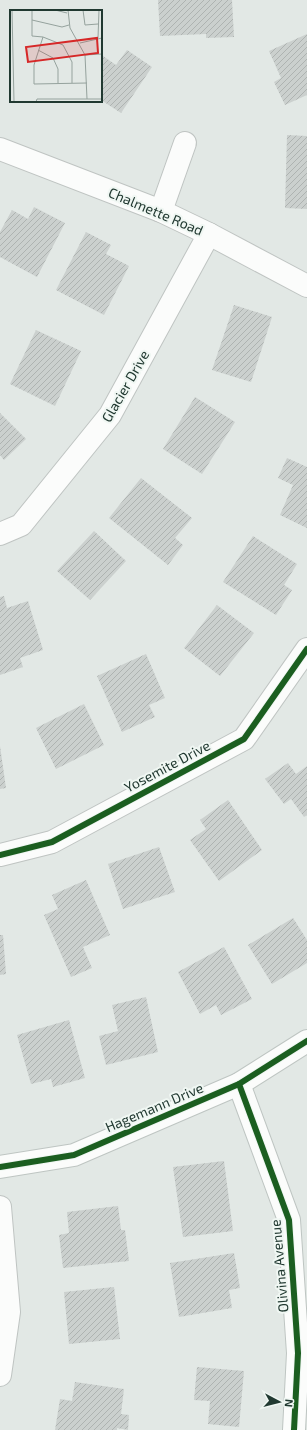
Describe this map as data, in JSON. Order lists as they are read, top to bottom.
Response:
{
  "streets": {
    "street": [
      "Chalmette Road",
      "Glacier Drive",
      "Yosemite Drive",
      "Hagemann Drive",
      "Olivina Avenue"
    ]
  },
  "crossings": [
    ["Chalmette Road", "Glacier Drive"],
    ["Hagemann Drive", "Olivina Avenue"]
  ],
  "north": "right"
}
